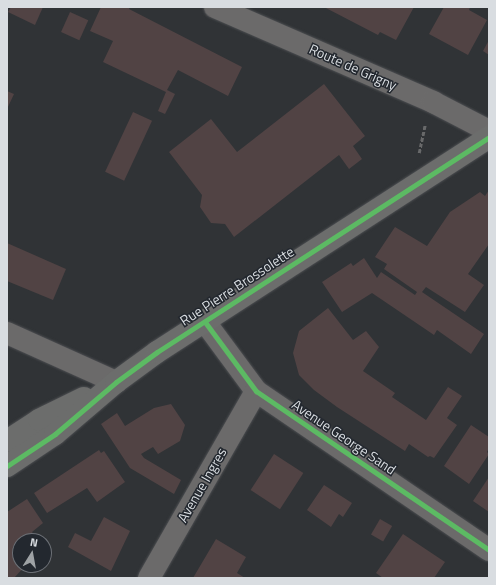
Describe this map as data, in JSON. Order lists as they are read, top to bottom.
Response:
{
  "streets": {
    "main road": ["Rue Pierre Brossolette"],
    "street": ["Route de Grigny", "Avenue George Sand", "Avenue Ingres"]
  },
  "crossings": [
    ["Rue Pierre Brossolette", "Avenue George Sand"],
    ["Avenue George Sand", "Avenue Ingres"]
  ],
  "north": "top"
}
